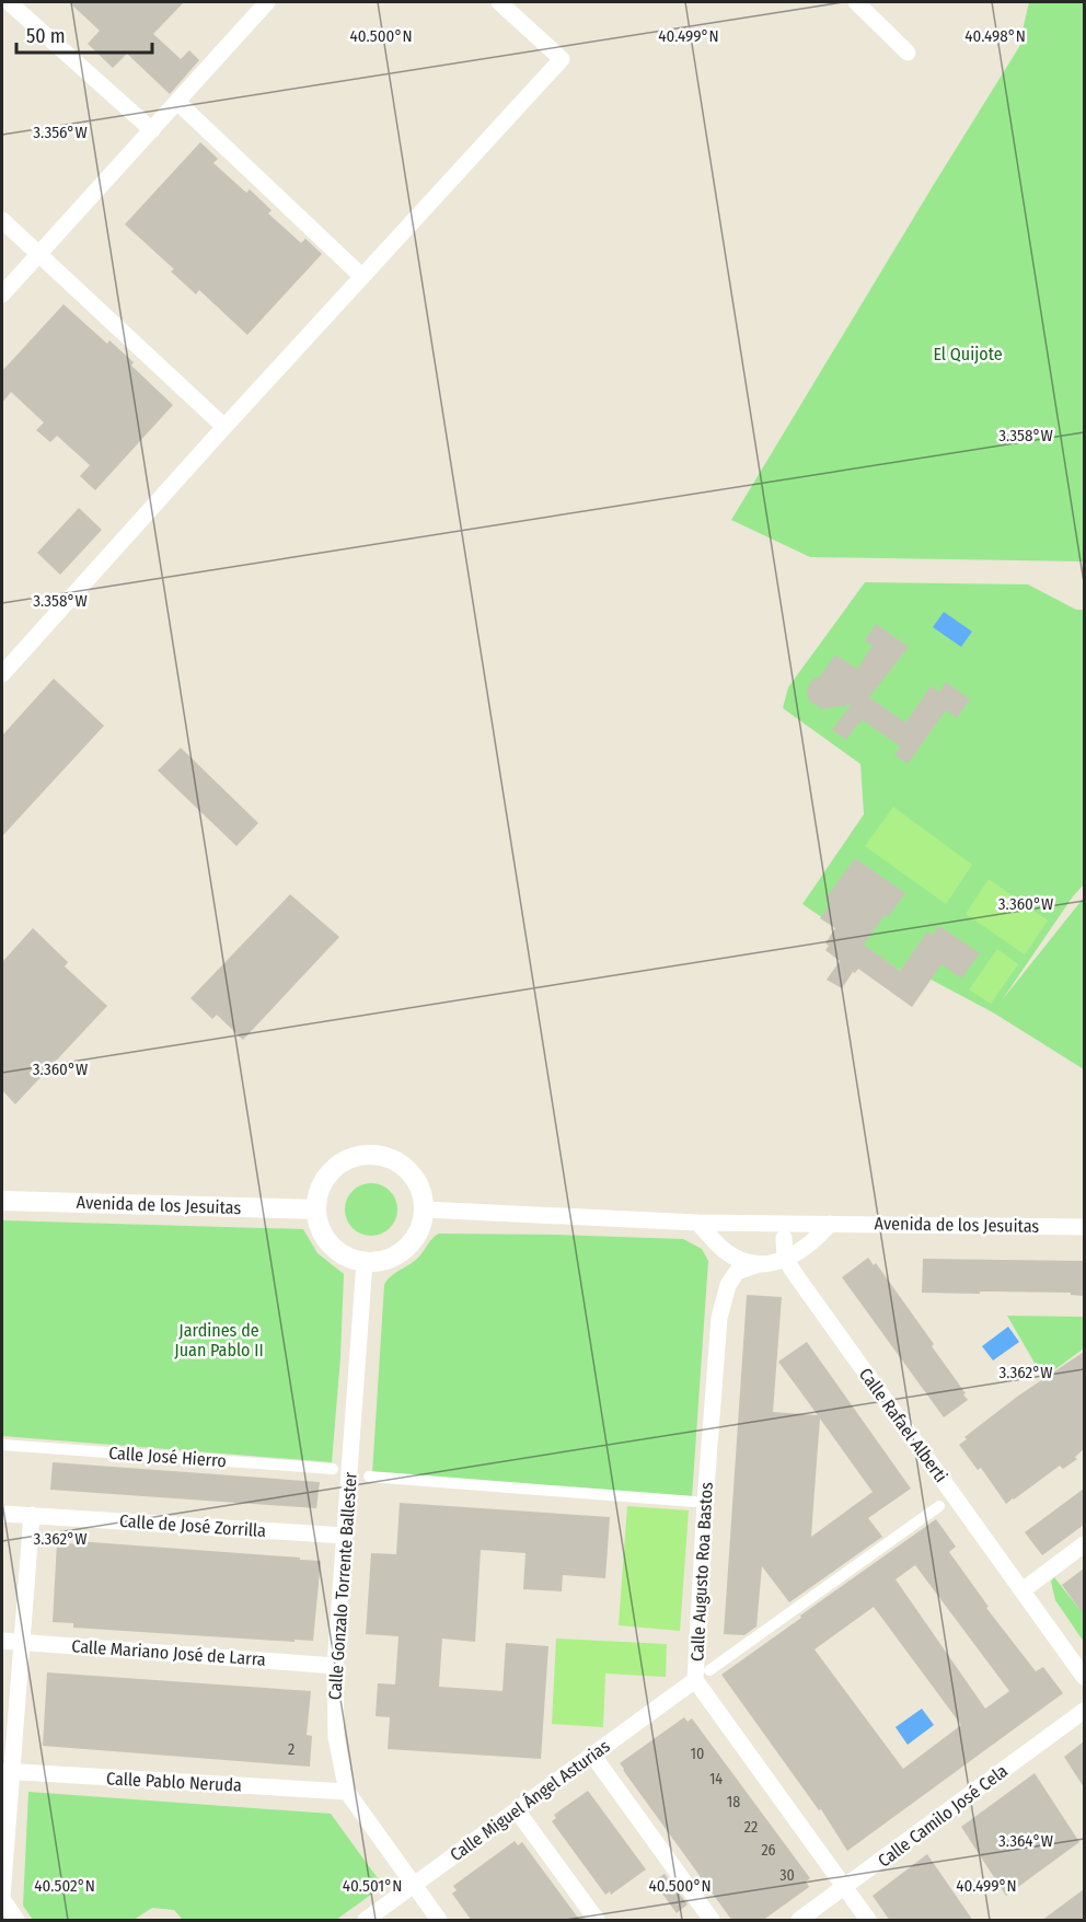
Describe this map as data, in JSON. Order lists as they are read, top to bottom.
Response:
{
  "streets": {
    "street": [
      "Avenida de los Jesuitas",
      "Calle Rafael Alberti",
      "Calle José Hierro",
      "Calle de José Zorrilla",
      "Calle Augusto Roa Bastos",
      "Calle Gonzalo Torrente Ballester",
      "Calle Mariano José de Larra",
      "Calle Pablo Neruda",
      "Calle Miguel Ángel Asturias",
      "Calle Camilo José Cela"
    ]
  },
  "crossings": [
    ["Avenida de los Jesuitas", "Calle Gonzalo Torrente Ballester"],
    ["Calle Rafael Alberti", "Calle Augusto Roa Bastos"],
    ["Calle de José Zorrilla", "Calle Gonzalo Torrente Ballester"],
    ["Calle Augusto Roa Bastos", "Calle Miguel Ángel Asturias"],
    ["Calle Augusto Roa Bastos", "Calle Camilo José Cela"],
    ["Calle Gonzalo Torrente Ballester", "Calle Mariano José de Larra"],
    ["Calle Gonzalo Torrente Ballester", "Calle Pablo Neruda"],
    ["Calle Gonzalo Torrente Ballester", "Calle Miguel Ángel Asturias"]
  ],
  "parks": ["El Quijote", "Jardines de Juan Pablo II"],
  "house_numbers": [
    "2",
    "10",
    "14",
    "18",
    "22",
    "26",
    "30"
  ],
  "scale_bar": "50 m",
  "coordinates": [
    "40.500°N",
    "40.499°N",
    "40.498°N",
    "3.356°W",
    "3.358°W",
    "3.360°W",
    "3.362°W",
    "3.364°W",
    "40.502°N",
    "40.501°N"
  ]
}
